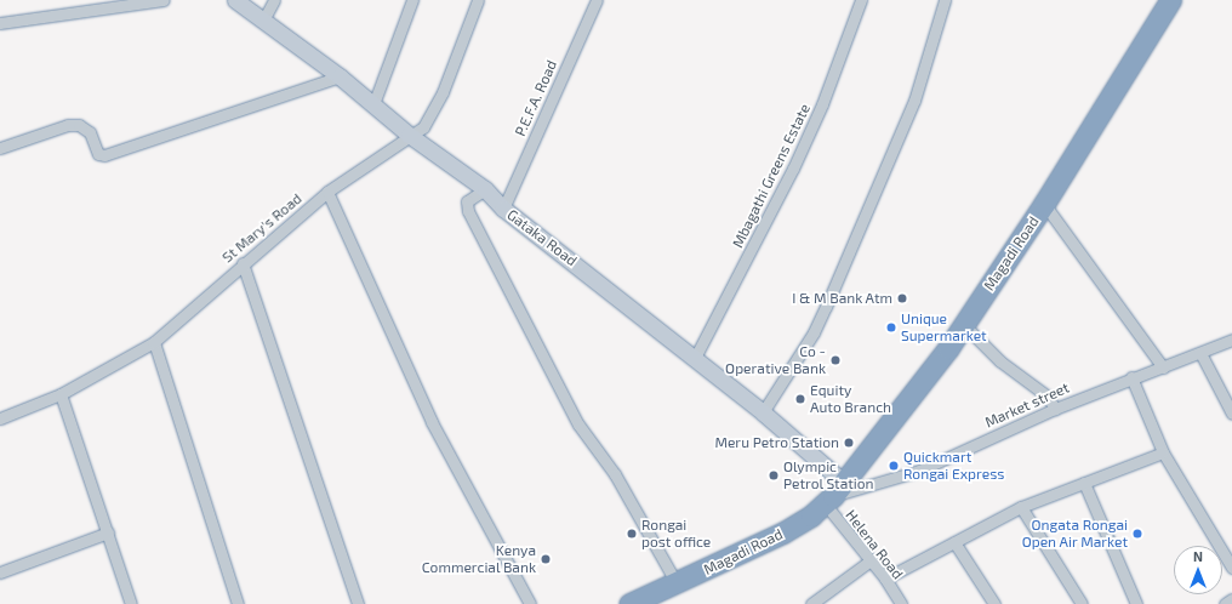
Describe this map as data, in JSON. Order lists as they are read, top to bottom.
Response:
{
  "streets": {
    "highway": ["Magadi Road"],
    "street": [
      "P.E.F.A. Road",
      "Mbagathi Greens Estate",
      "St Mary's Road",
      "Gataka Road",
      "Market street",
      "Helena Road"
    ]
  },
  "crossings": [
    ["P.E.F.A. Road", "Gataka Road"],
    ["Mbagathi Greens Estate", "Gataka Road"],
    ["St Mary's Road", "Gataka Road"],
    ["Gataka Road", "Magadi Road"],
    ["Gataka Road", "Market street"],
    ["Gataka Road", "Helena Road"],
    ["Magadi Road", "Market street"],
    ["Magadi Road", "Helena Road"],
    ["Market street", "Helena Road"]
  ],
  "places": [
    "I & M Bank Atm",
    "Unique Supermarket",
    "Co - Operative Bank",
    "Equity Auto Branch",
    "Meru Petro Station",
    "Quickmart Rongai Express",
    "Olympic Petrol Station",
    "Rongai post office",
    "Ongata Rongai Open Air Market",
    "Kenya Commercial Bank"
  ],
  "north": "top"
}
